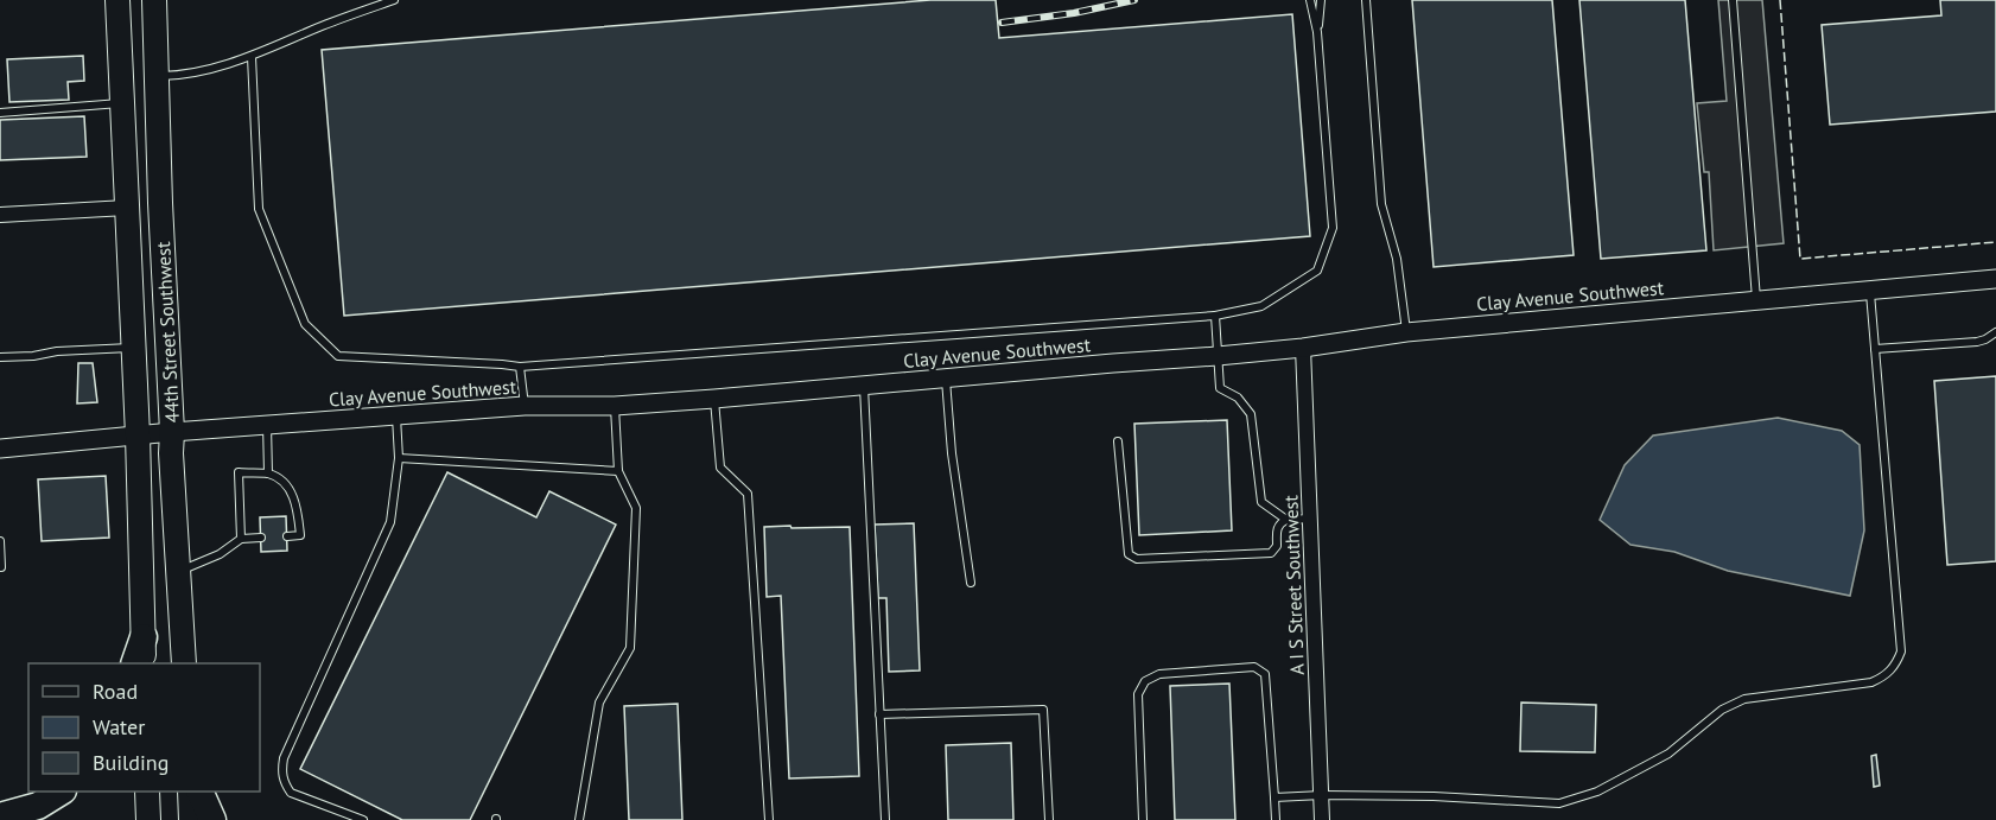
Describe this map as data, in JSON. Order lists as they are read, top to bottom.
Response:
{
  "streets": {
    "main road": ["44th Street Southwest"],
    "street": ["Clay Avenue Southwest", "A I S Street Southwest"]
  },
  "crossings": [
    ["Clay Avenue Southwest", "44th Street Southwest"],
    ["Clay Avenue Southwest", "A I S Street Southwest"]
  ],
  "legend": ["Road", "Water", "Building"]
}
